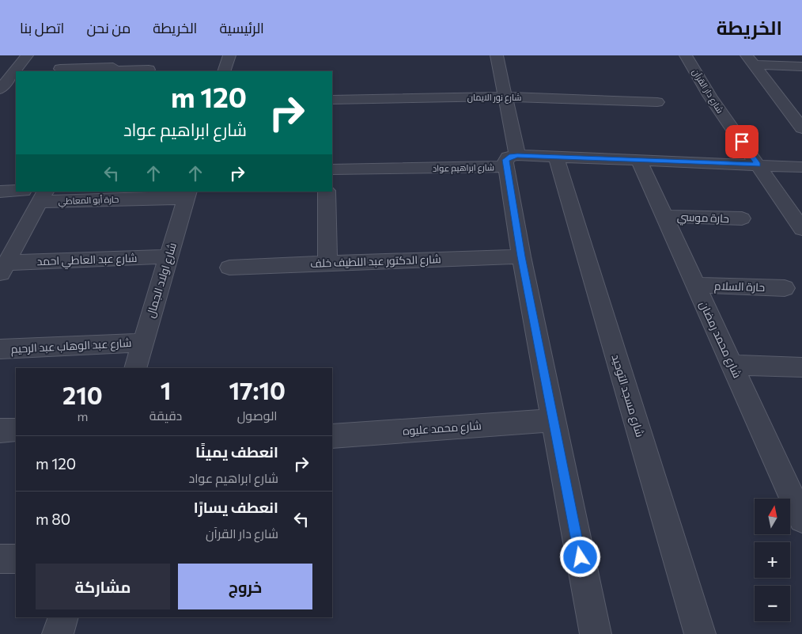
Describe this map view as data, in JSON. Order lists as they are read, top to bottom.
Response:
{
  "streets": {
    "street": [
      "شارع دار القرآن",
      "شارع نور الايمان",
      "شارع ابراهيم عواد",
      "حارة أبو المعاطي",
      "حارة موسي",
      "شارع عبد العاطي احمد",
      "شارع الدكتور عبد اللطيف خلف",
      "شارع اولاد الجمال",
      "حارة السلام",
      "شارع محمد رمضان",
      "شارع عبد الوهاب عبد الرحيم",
      "شارع مسجد التوحيد",
      "شارع محمد عليوه"
    ]
  },
  "crossings": [
    ["شارع دار القرآن", "شارع ابراهيم عواد"],
    ["شارع ابراهيم عواد", "شارع محمد رمضان"],
    ["شارع ابراهيم عواد", "شارع مسجد التوحيد"],
    ["حارة أبو المعاطي", "شارع اولاد الجمال"],
    ["حارة موسي", "شارع محمد رمضان"],
    ["شارع عبد العاطي احمد", "شارع اولاد الجمال"],
    ["شارع اولاد الجمال", "شارع عبد الوهاب عبد الرحيم"],
    ["حارة السلام", "شارع محمد رمضان"]
  ],
  "north": "top",
  "page": {
    "header": "الخريطة",
    "nav": [
      "الرئيسية",
      "الخريطة",
      "من نحن",
      "اتصل بنا"
    ],
    "turn": ["120 m", "شارع ابراهيم عواد"],
    "eta": [
      "17:10",
      "الوصول",
      "1",
      "دقيقة",
      "210",
      "m"
    ],
    "list": [
      {
        "name": "انعطف يمينًا",
        "note": "شارع ابراهيم عواد",
        "value": "120 m"
      },
      {
        "name": "انعطف يسارًا",
        "note": "شارع دار القرآن",
        "value": "80 m"
      }
    ],
    "map_buttons": ["+", "−"],
    "buttons": ["خروج", "مشاركة"]
  }
}
